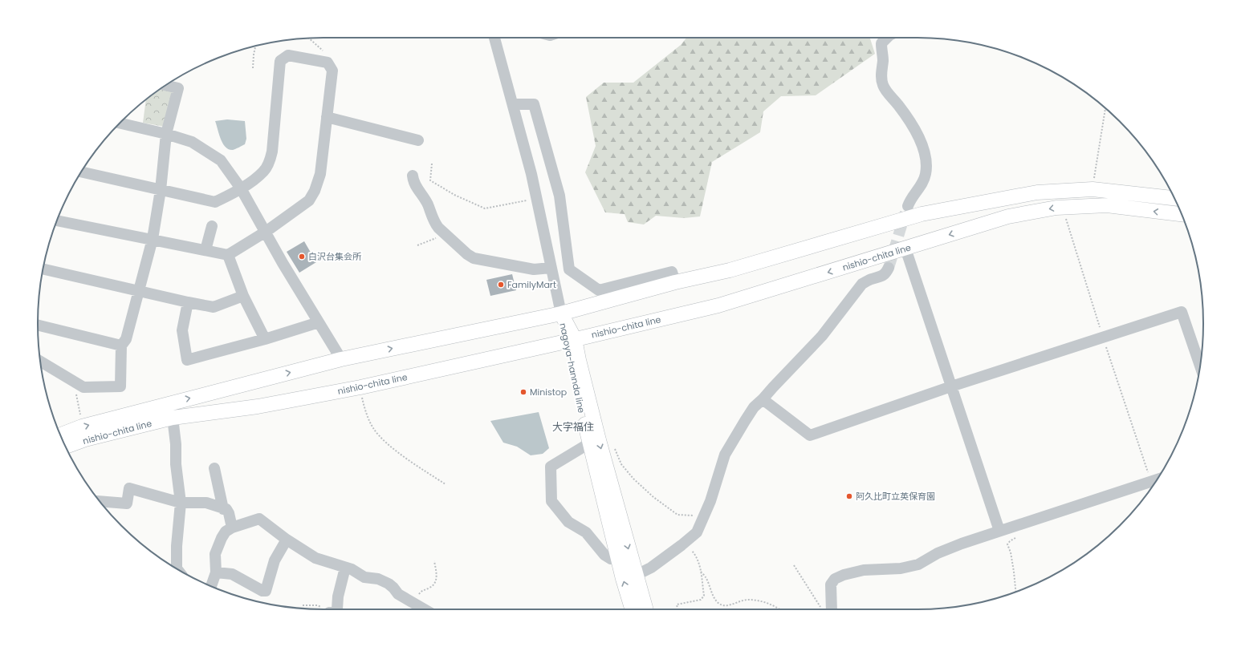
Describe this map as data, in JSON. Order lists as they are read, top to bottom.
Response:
{
  "streets": {
    "main road": ["nishio-chita line", "nagoya-hannda line"]
  },
  "crossings": [
    ["nishio-chita line", "nagoya-hannda line"]
  ],
  "districts": ["大字福住"],
  "places": [
    "白沢台集会所",
    "FamilyMart",
    "Ministop",
    "阿久比町立英保育園"
  ]
}
